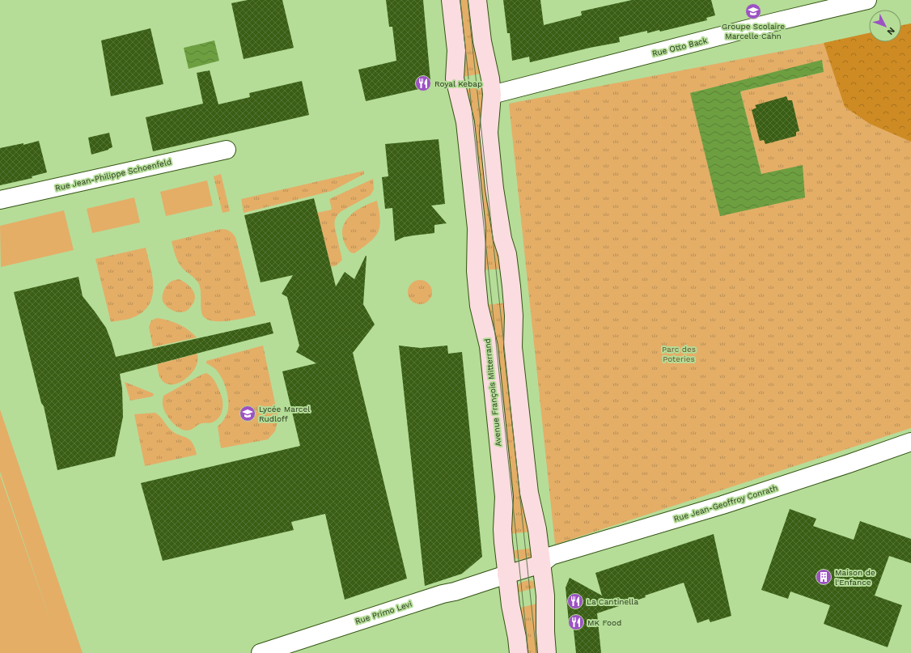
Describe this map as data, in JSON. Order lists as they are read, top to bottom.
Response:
{
  "streets": {
    "street": [
      "Rue Otto Back",
      "Rue Jean-Philippe Schoenfeld",
      "Avenue François Mitterrand",
      "Rue Jean-Geoffroy Conrath",
      "Rue Primo Levi"
    ]
  },
  "crossings": [
    ["Avenue François Mitterrand", "Rue Primo Levi"]
  ],
  "parks": ["Parc des Poteries"],
  "places": {
    "school or university": ["Groupe Scolaire Marcelle Cahn", "Lycée Marcel Rudloff"],
    "restaurant": ["Royal Kebap", "La Cantinella", "MK Food"],
    "building": ["Maison de l'Enfance"]
  },
  "north": "bottom right"
}
